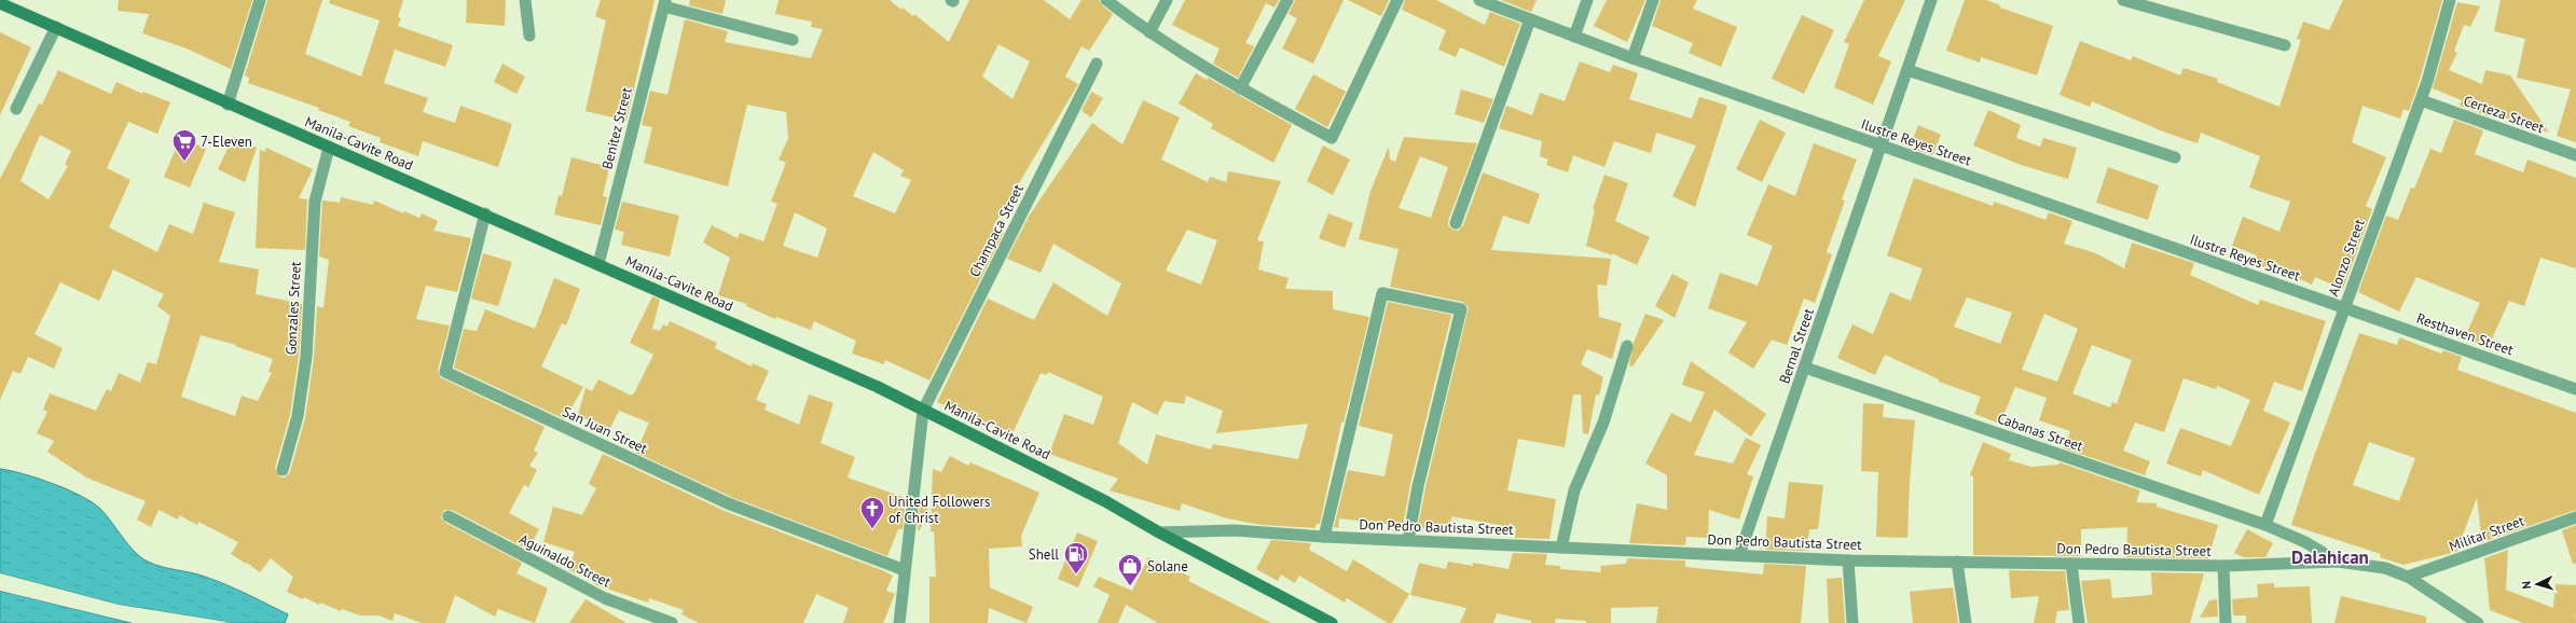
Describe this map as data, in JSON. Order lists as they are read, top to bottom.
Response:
{
  "streets": {
    "main road": ["Manila-Cavite Road"],
    "street": [
      "Certeza Street",
      "Benitez Street",
      "Ilustre Reyes Street",
      "Champaca Street",
      "Alonzo Street",
      "Gonzales Street",
      "Resthaven Street",
      "Bernal Street",
      "San Juan Street",
      "Cabanas Street",
      "Don Pedro Bautista Street",
      "Militar Street",
      "Aguinaldo Street"
    ]
  },
  "crossings": [
    ["Certeza Street", "Alonzo Street"],
    ["Benitez Street", "Manila-Cavite Road"],
    ["Ilustre Reyes Street", "Alonzo Street"],
    ["Ilustre Reyes Street", "Resthaven Street"],
    ["Ilustre Reyes Street", "Bernal Street"],
    ["Manila-Cavite Road", "Champaca Street"],
    ["Manila-Cavite Road", "Gonzales Street"],
    ["Manila-Cavite Road", "San Juan Street"],
    ["Manila-Cavite Road", "Don Pedro Bautista Street"],
    ["Alonzo Street", "Resthaven Street"],
    ["Alonzo Street", "Cabanas Street"],
    ["Bernal Street", "Cabanas Street"],
    ["Bernal Street", "Don Pedro Bautista Street"],
    ["Cabanas Street", "Don Pedro Bautista Street"],
    ["Don Pedro Bautista Street", "Militar Street"]
  ],
  "districts": ["Dalahican"],
  "places": {
    "supermarket": ["7-Eleven"],
    "church": ["United Followers of Christ"],
    "fuel station": ["Shell"],
    "shop": ["Solane"]
  },
  "north": "left"
}
